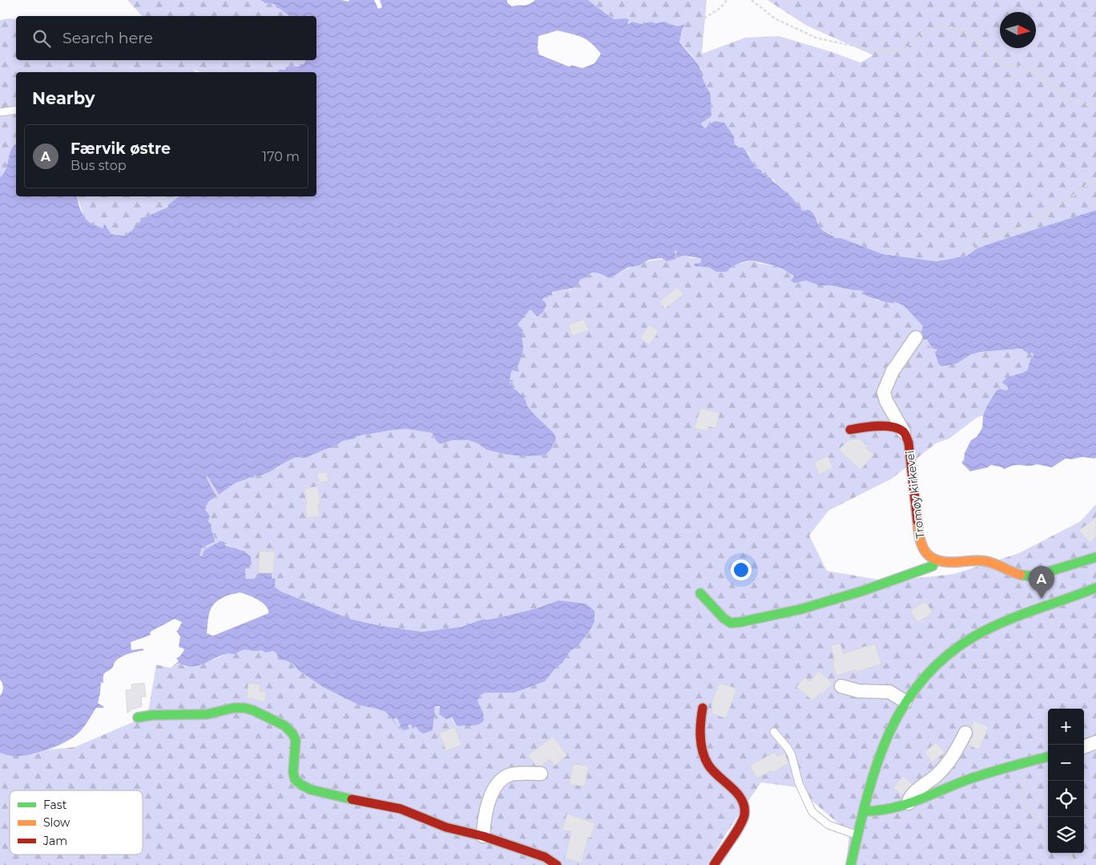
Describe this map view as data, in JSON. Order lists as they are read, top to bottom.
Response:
{
  "streets": {
    "street": ["Tromøy kirkevei"]
  },
  "legend": ["Fast", "Slow", "Jam"],
  "north": "right",
  "page": {
    "search": "Search here",
    "heading": "Nearby",
    "list": [
      {
        "mark": "A",
        "name": "Færvik østre",
        "note": "Bus stop",
        "value": "170 m"
      }
    ],
    "pins": "A",
    "map_buttons": ["+", "−"]
  }
}
